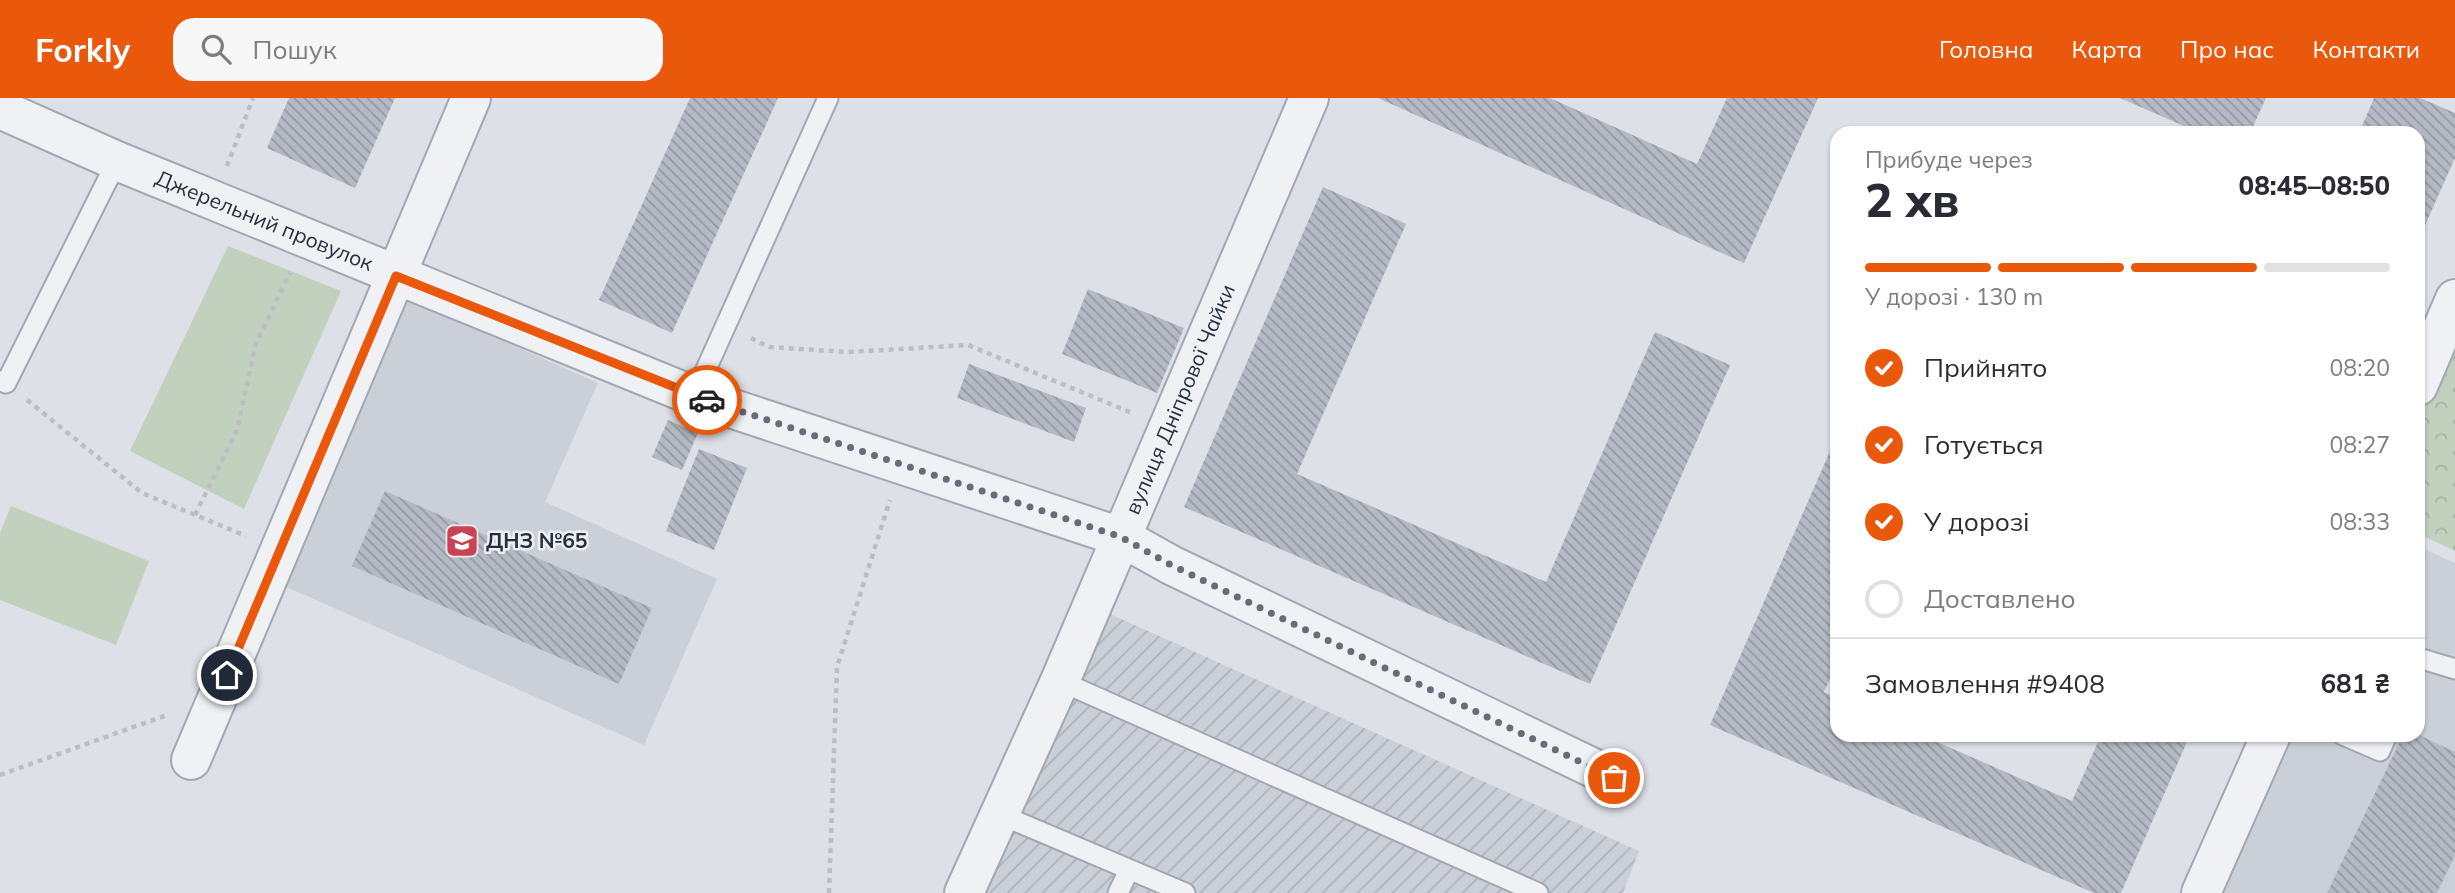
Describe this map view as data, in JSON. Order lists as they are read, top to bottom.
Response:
{
  "streets": {
    "street": ["Джерельний провулок", "вулиця Дніпрової Чайки"]
  },
  "crossings": [
    ["Джерельний провулок", "вулиця Дніпрової Чайки"]
  ],
  "places": {
    "school or university": ["ДНЗ №65"]
  },
  "page": {
    "header": "Forkly",
    "search": "Пошук",
    "nav": [
      "Головна",
      "Карта",
      "Про нас",
      "Контакти"
    ],
    "heading": ["2 хв", "Прибуде через", "08:45–08:50"],
    "panel": ["Замовлення #9408", "681 ₴"],
    "bar": "У дорозі · 130 m",
    "list": [
      ["Прийнято", "08:20"],
      ["Готується", "08:27"],
      ["У дорозі", "08:33"],
      "Доставлено"
    ]
  }
}
